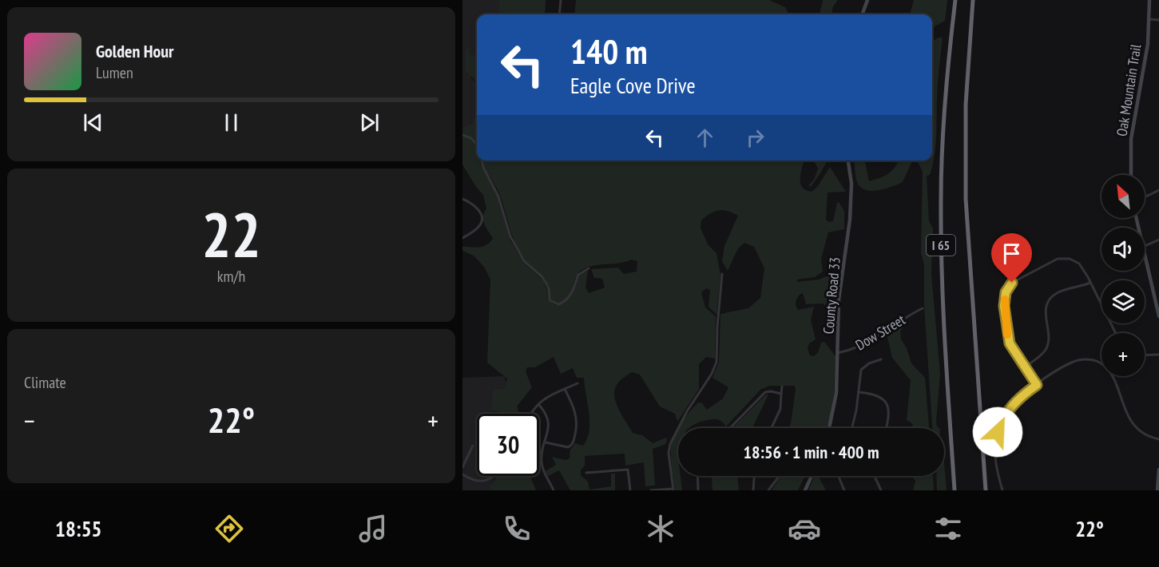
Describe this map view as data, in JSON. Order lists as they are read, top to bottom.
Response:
{
  "streets": {
    "highway": ["I 65"],
    "street": ["Oak Mountain Trail", "County Road 33", "Dow Street"]
  },
  "crossings": [
    ["County Road 33", "Dow Street"]
  ],
  "north": "top left",
  "page": {
    "turn": ["140 m", "Eagle Cove Drive"],
    "song": ["Golden Hour", "Lumen"],
    "tile": [
      ["22", "km/h"],
      "Climate"
    ],
    "map_buttons": "+",
    "heat": ["−", "22°", "+"],
    "limit": "30",
    "trip": "18:56 · 1 min · 400 m",
    "tabs": ["18:55", "22°"]
  }
}
